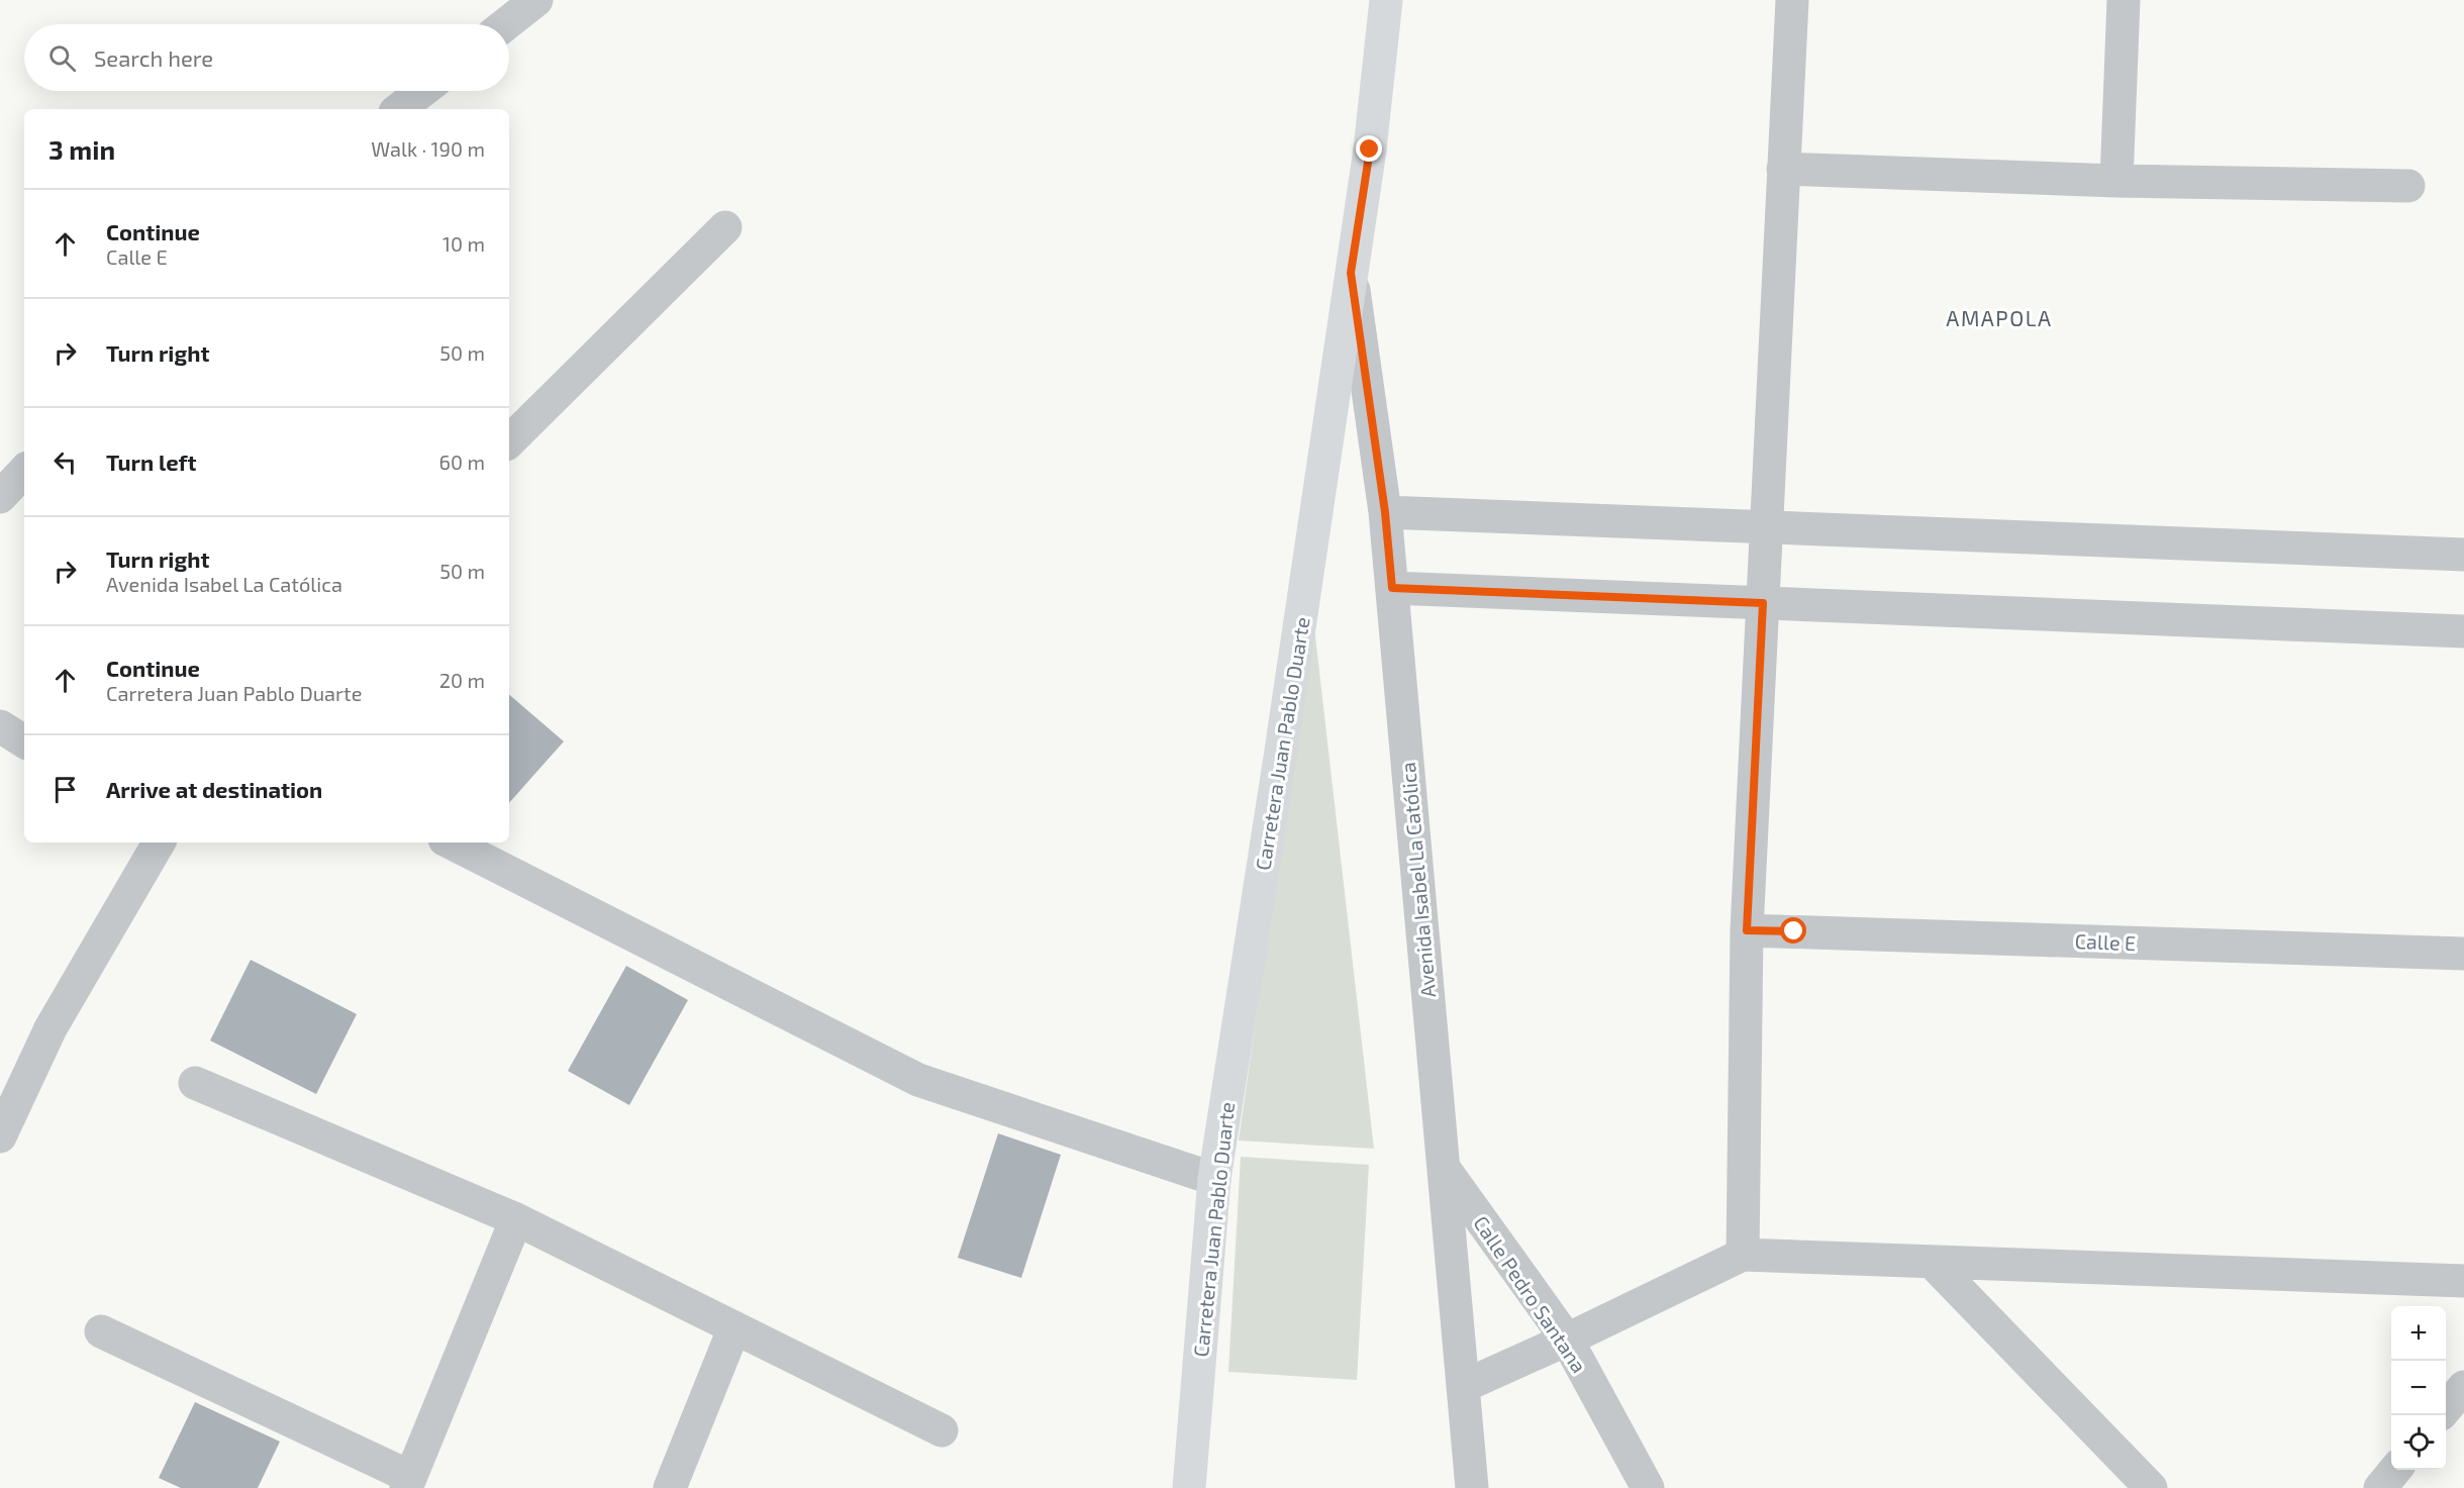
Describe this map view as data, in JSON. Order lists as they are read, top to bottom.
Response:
{
  "streets": {
    "main road": ["Carretera Juan Pablo Duarte"],
    "street": ["Avenida Isabel La Católica", "Calle E", "Calle Pedro Santana"]
  },
  "crossings": [
    ["Carretera Juan Pablo Duarte", "Avenida Isabel La Católica"],
    ["Avenida Isabel La Católica", "Calle Pedro Santana"]
  ],
  "districts": ["AMAPOLA"],
  "page": {
    "search": "Search here",
    "heading": ["3 min", "Walk · 190 m"],
    "list": [
      ["Continue", "Calle E", "10 m"],
      ["Turn right", "50 m"],
      ["Turn left", "60 m"],
      ["Turn right", "Avenida Isabel La Católica", "50 m"],
      ["Continue", "Carretera Juan Pablo Duarte", "20 m"],
      "Arrive at destination"
    ],
    "map_buttons": ["+", "−"]
  }
}
